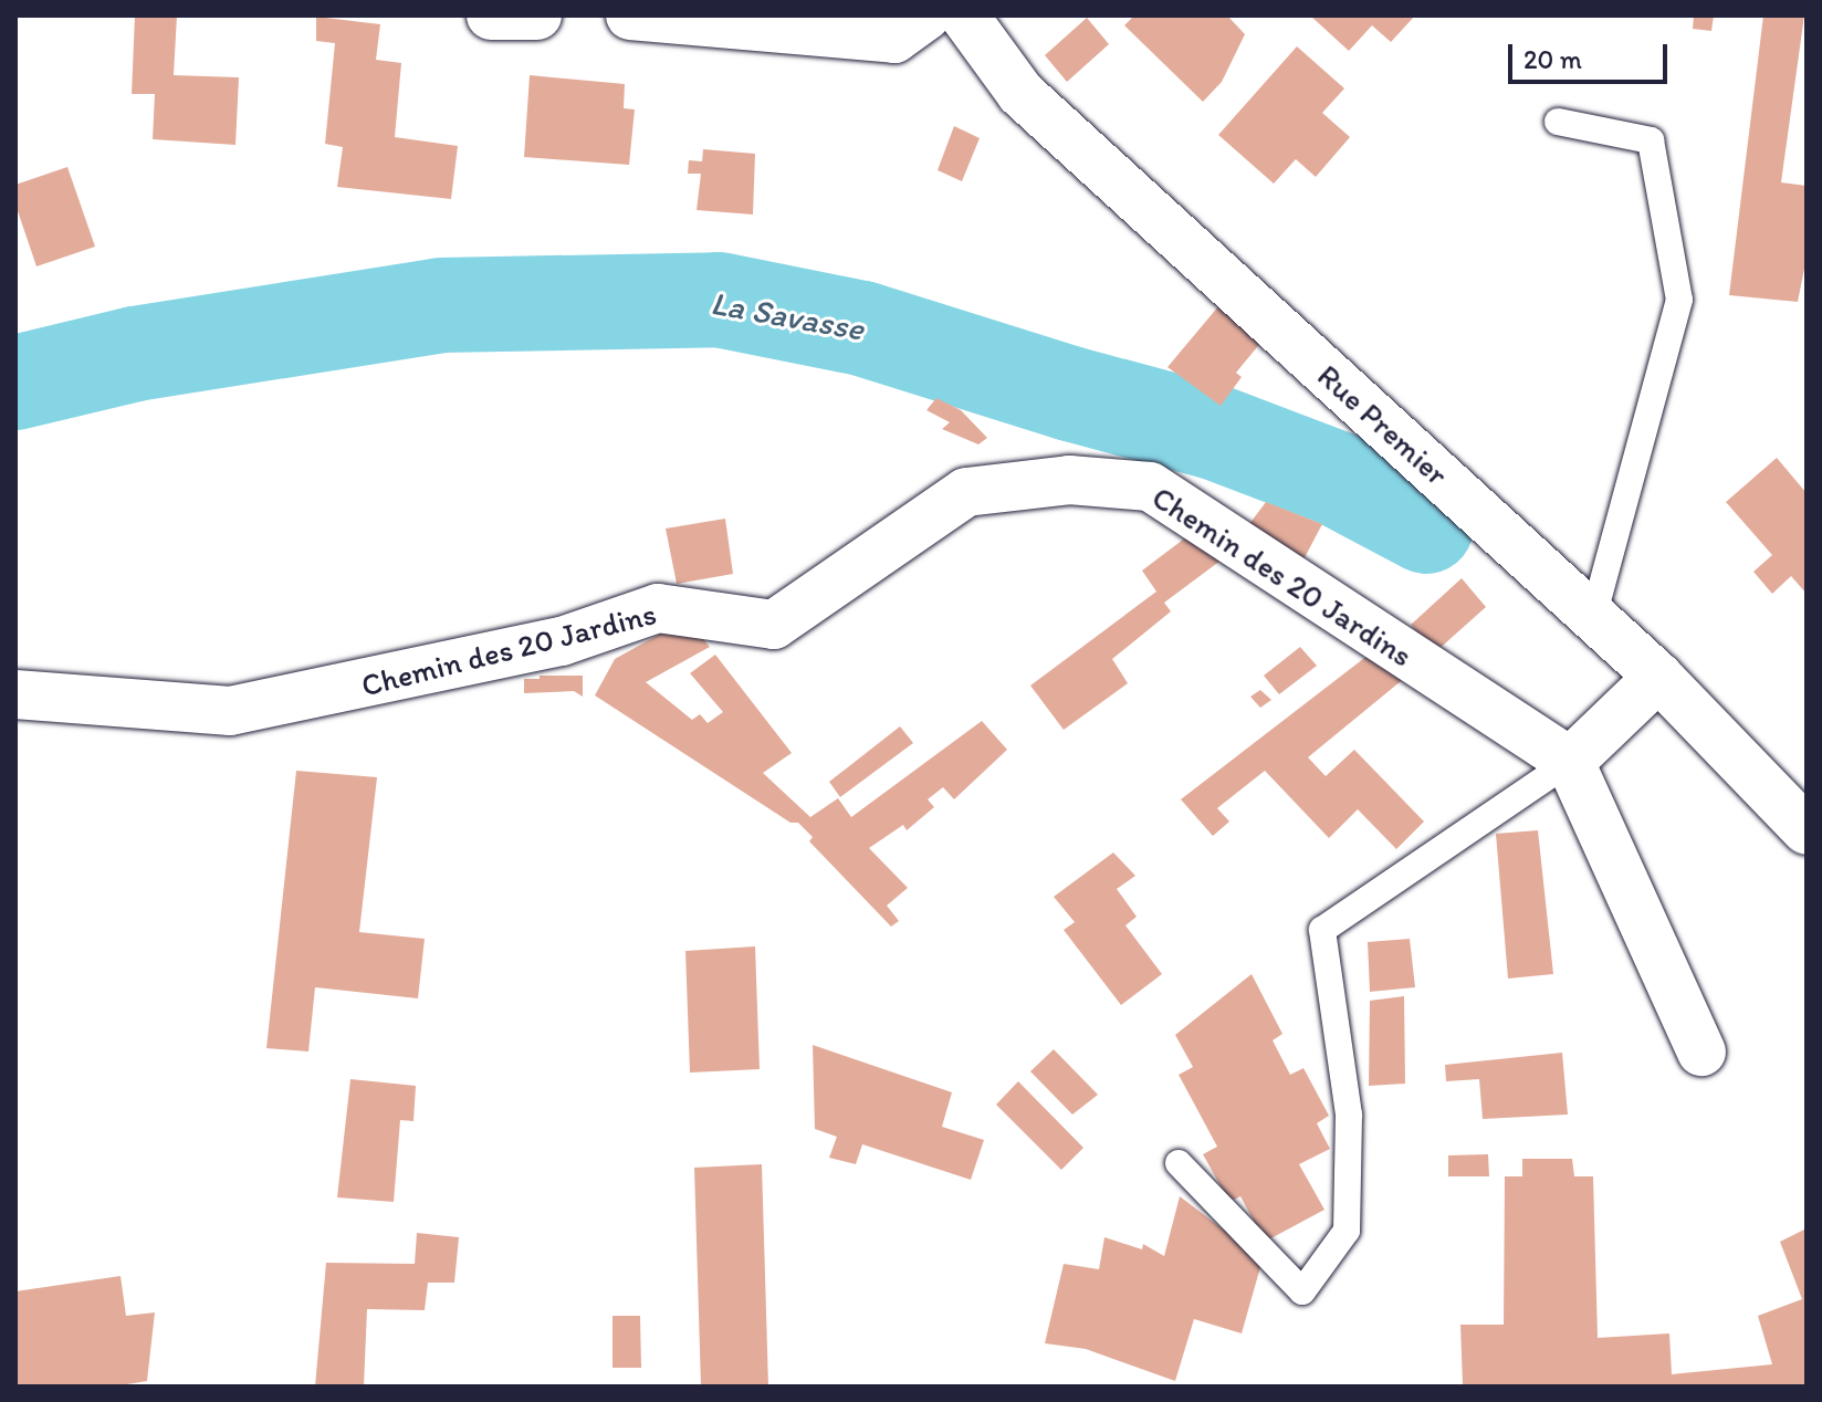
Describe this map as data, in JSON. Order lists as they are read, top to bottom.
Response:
{
  "streets": {
    "street": ["Rue Premier", "Chemin des 20 Jardins"]
  },
  "water": ["La Savasse"],
  "scale_bar": "20 m"
}
